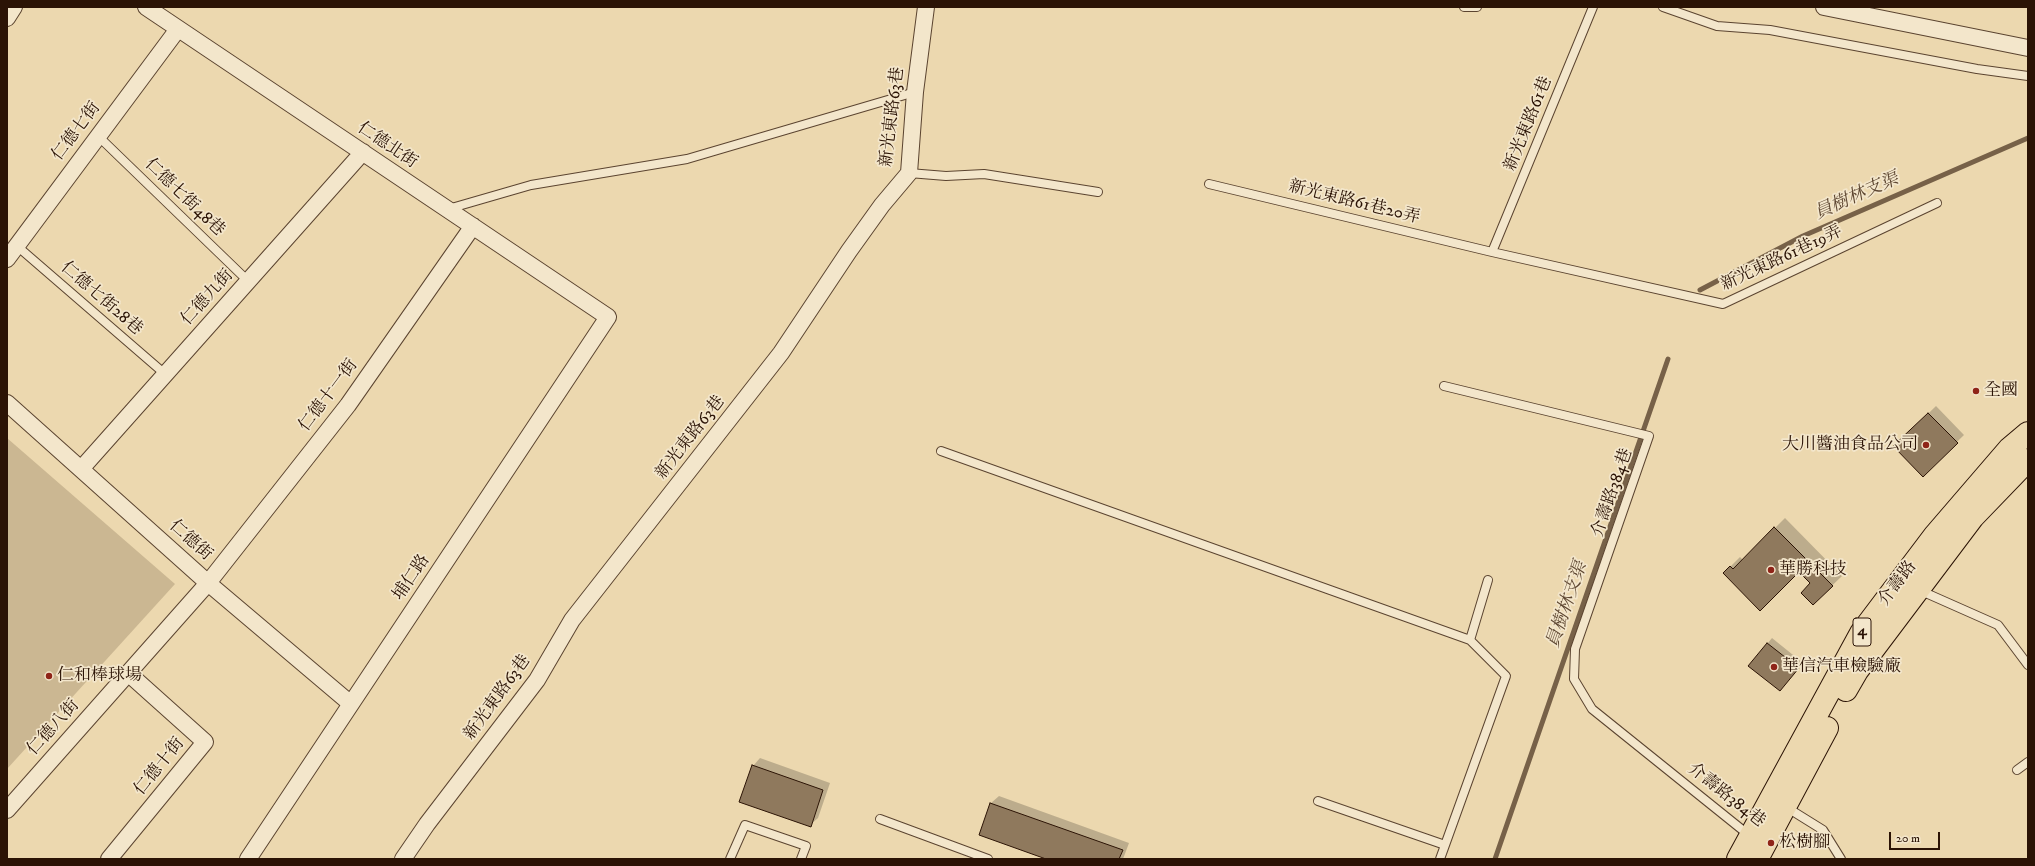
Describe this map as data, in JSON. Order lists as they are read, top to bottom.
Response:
{
  "streets": {
    "main road": ["介壽路", "4"],
    "street": [
      "新光東路63巷",
      "仁德七街",
      "仁德北街",
      "仁德九街",
      "仁德十一街",
      "仁德街",
      "埔仁路",
      "仁德八街",
      "仁德十街"
    ],
    "lane": [
      "新光東路61巷",
      "仁德七街48巷",
      "新光東路61巷20弄",
      "新光東路61巷19弄",
      "仁德七街28巷",
      "介壽路384巷"
    ]
  },
  "crossings": [
    ["新光東路61巷", "新光東路61巷20弄"],
    ["新光東路61巷", "新光東路61巷19弄"],
    ["仁德七街", "仁德北街"],
    ["仁德七街", "仁德七街48巷"],
    ["仁德七街", "仁德七街28巷"],
    ["仁德北街", "仁德九街"],
    ["仁德北街", "仁德十一街"],
    ["仁德北街", "埔仁路"],
    ["仁德七街48巷", "仁德九街"],
    ["新光東路61巷20弄", "新光東路61巷19弄"],
    ["仁德九街", "仁德七街28巷"],
    ["仁德九街", "仁德街"],
    ["仁德十一街", "仁德街"],
    ["仁德十一街", "仁德八街"],
    ["介壽路384巷", "介壽路"],
    ["仁德街", "埔仁路"],
    ["仁德街", "仁德八街"],
    ["仁德八街", "仁德十街"]
  ],
  "water": ["員樹林支渠"],
  "places": [
    "全國",
    "大川醬油食品公司",
    "華勝科技",
    "華信汽車檢驗廠",
    "仁和棒球場",
    "松樹腳"
  ],
  "scale_bar": "20 m"
}
